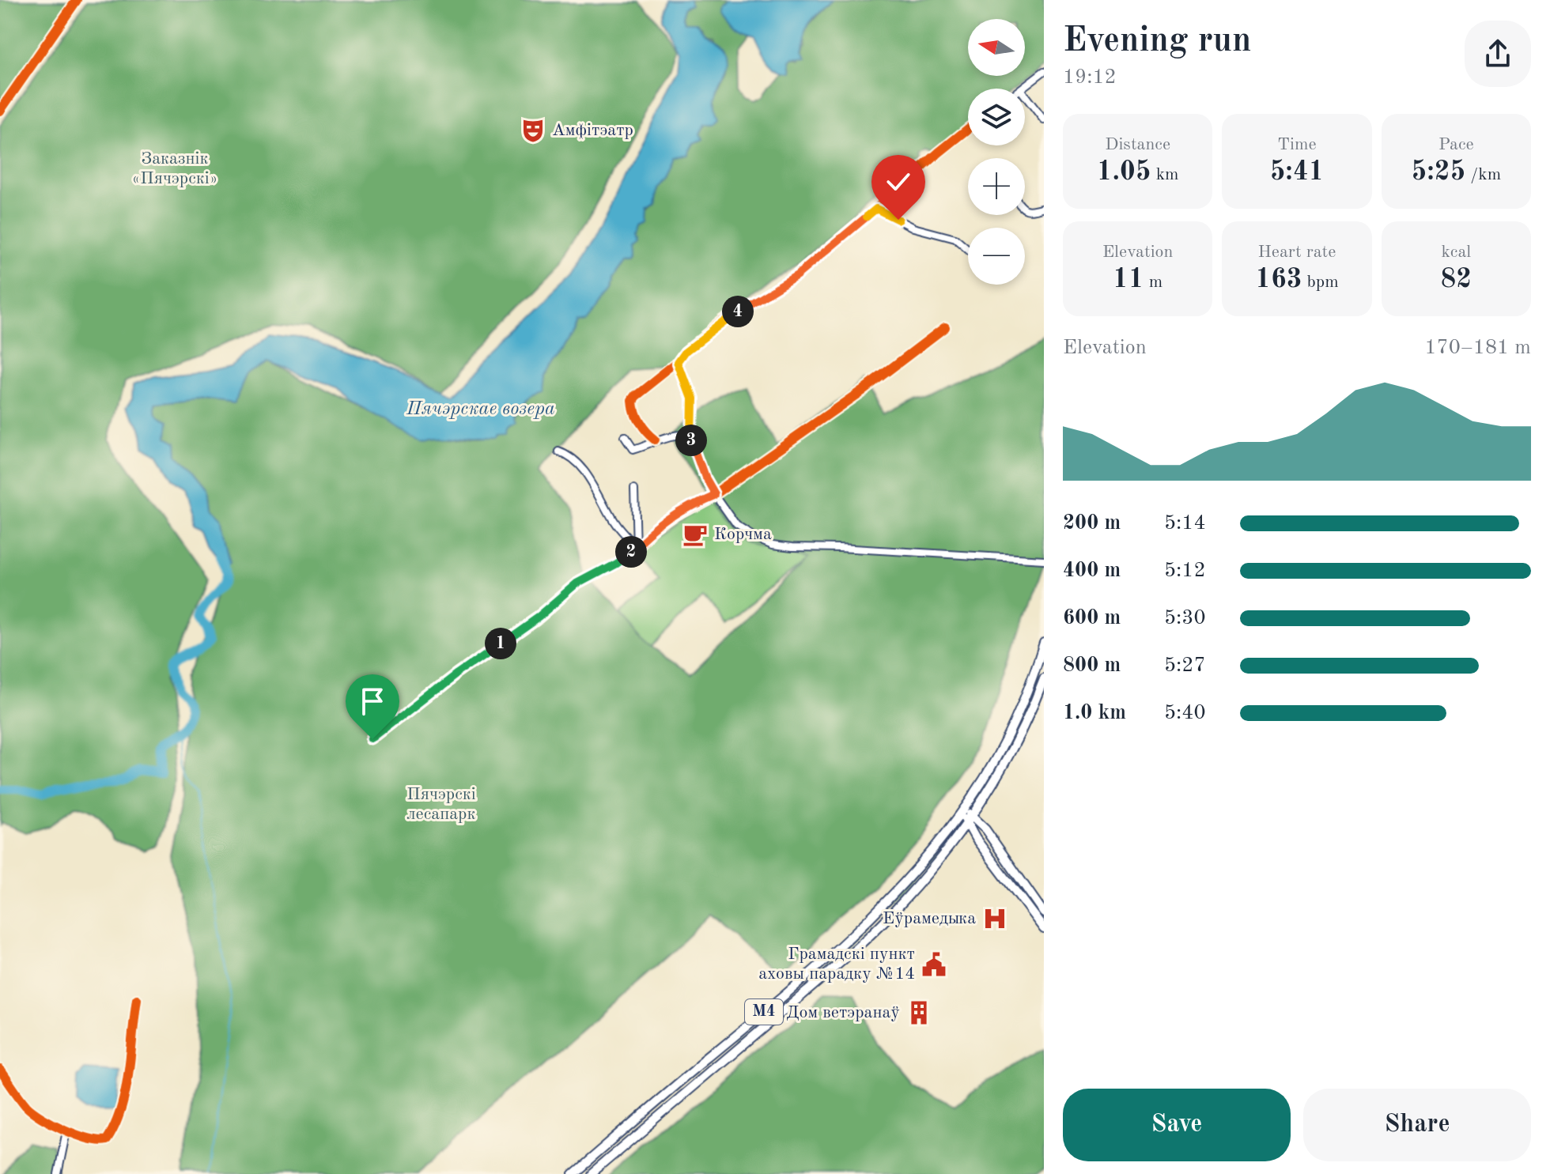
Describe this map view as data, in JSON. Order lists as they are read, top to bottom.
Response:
{
  "streets": {
    "main road": ["М4"]
  },
  "water": ["Пячэрскае возера"],
  "parks": ["Заказнік «Пячэрскі»", "Пячэрскі лесапарк"],
  "places": {
    "theatre": ["Амфітэатр"],
    "cafe": ["Корчма"],
    "hospital": ["Еўрамедыка"],
    "public building": ["Грамадскі пункт аховы парадку №14"],
    "building": ["Дом ветэранаў"]
  },
  "north": "left",
  "page": {
    "heading": ["Evening run", "19:12"],
    "map_buttons": ["+", "−"],
    "stats": [
      ["Distance", "1.05 km"],
      ["Time", "5:41"],
      ["Pace", "5:25 /km"],
      ["Elevation", "11 m"],
      ["Heart rate", "163 bpm"],
      ["kcal", "82"]
    ],
    "pins": [
      "4",
      "3",
      "2",
      "1"
    ],
    "chart": ["Elevation", "170–181 m"],
    "list": [
      {
        "name": "200 m",
        "note": "5:14"
      },
      {
        "name": "400 m",
        "note": "5:12"
      },
      {
        "name": "600 m",
        "note": "5:30"
      },
      {
        "name": "800 m",
        "note": "5:27"
      },
      {
        "name": "1.0 km",
        "note": "5:40"
      }
    ],
    "buttons": ["Save", "Share"]
  }
}
